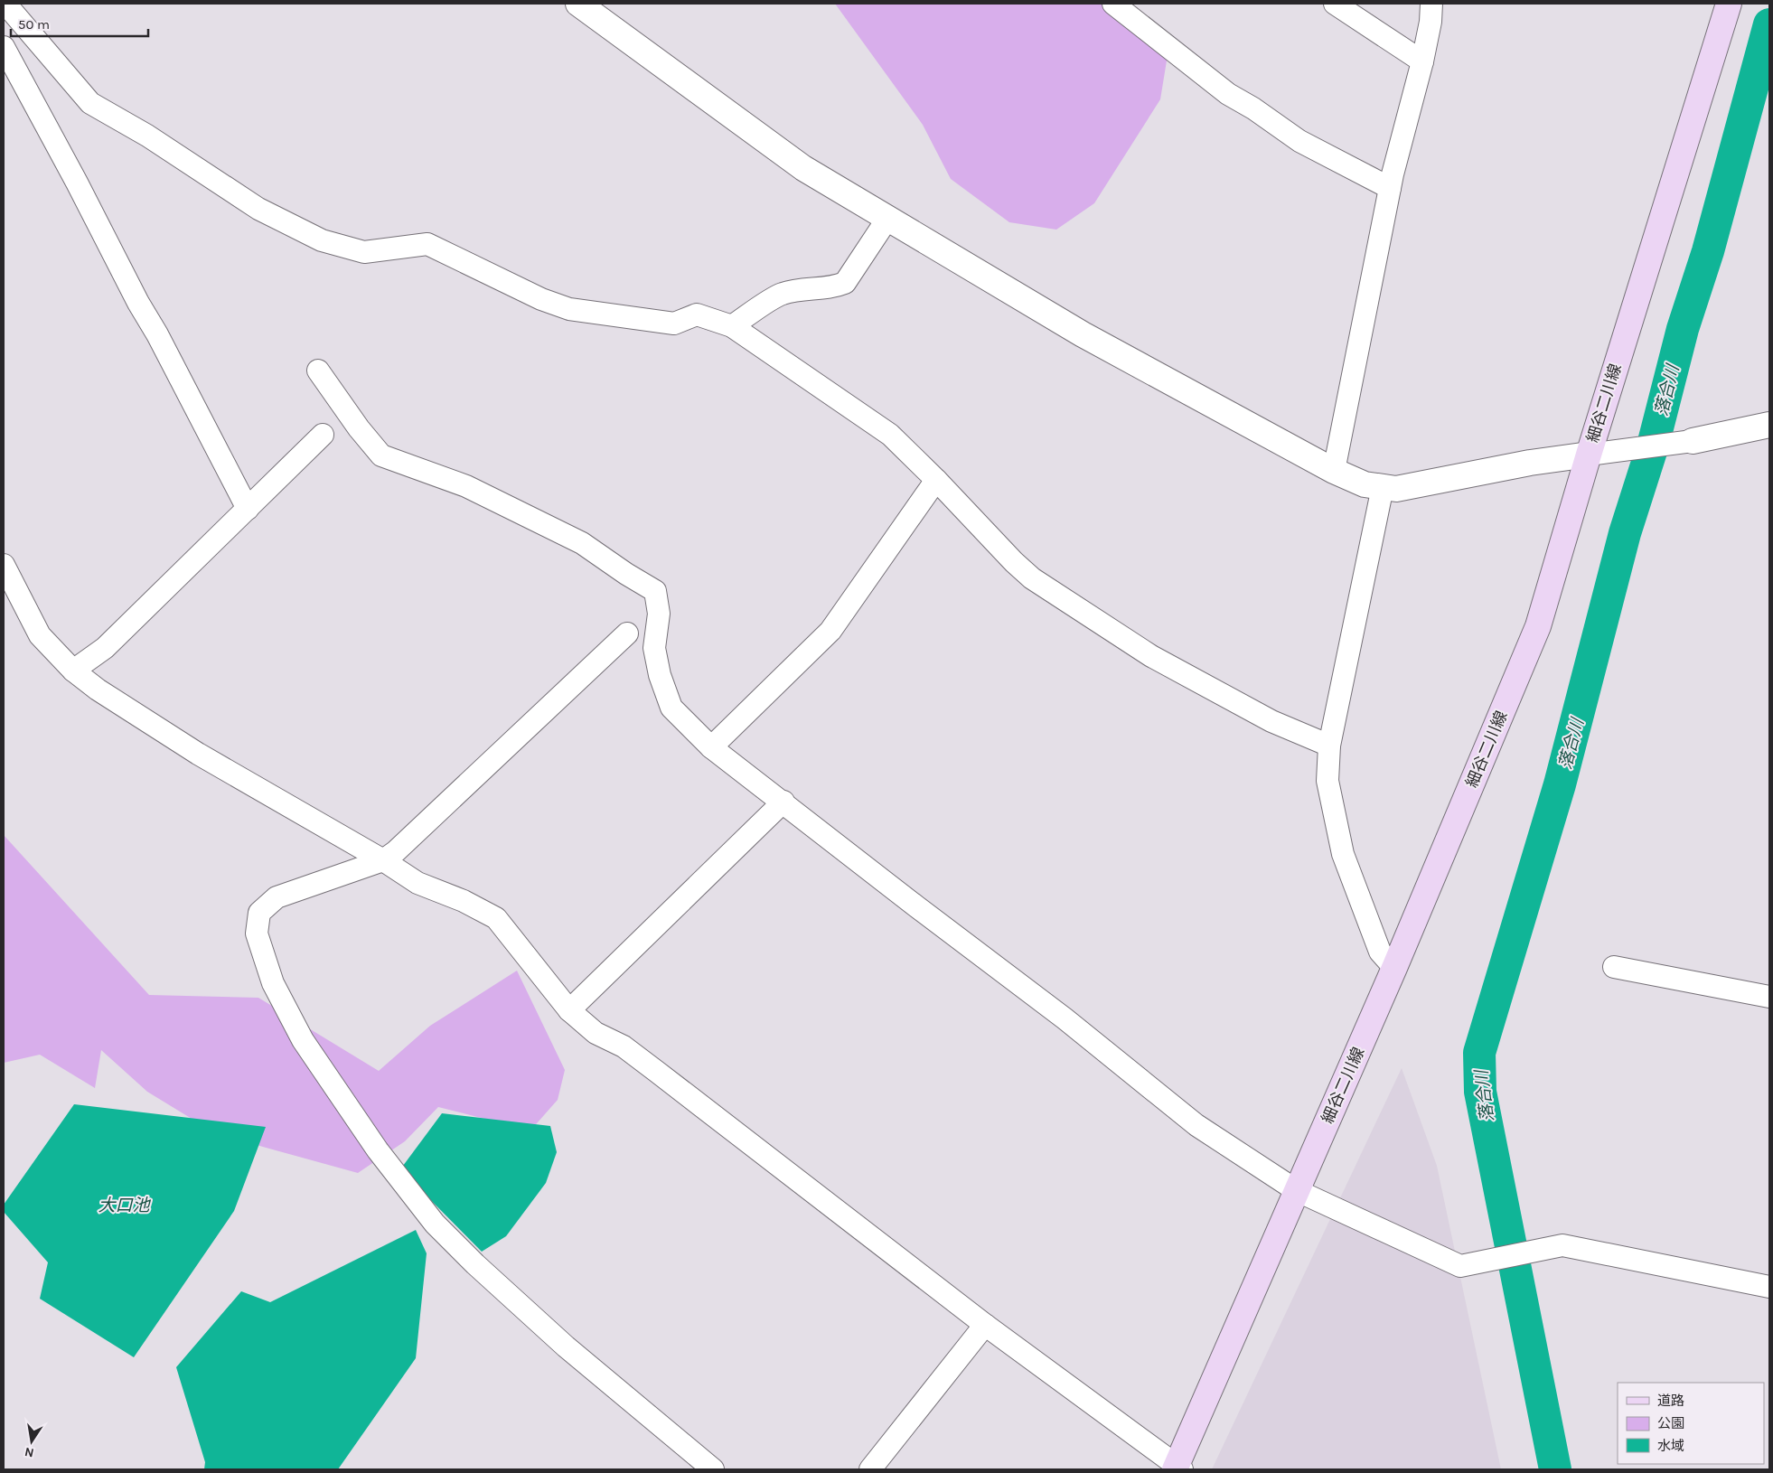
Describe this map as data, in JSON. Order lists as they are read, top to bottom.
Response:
{
  "streets": {
    "main road": ["細谷二川線"]
  },
  "water": ["落合川", "大口池"],
  "legend": ["道路", "公園", "水域"],
  "scale_bar": "50 m",
  "north": "bottom"
}
